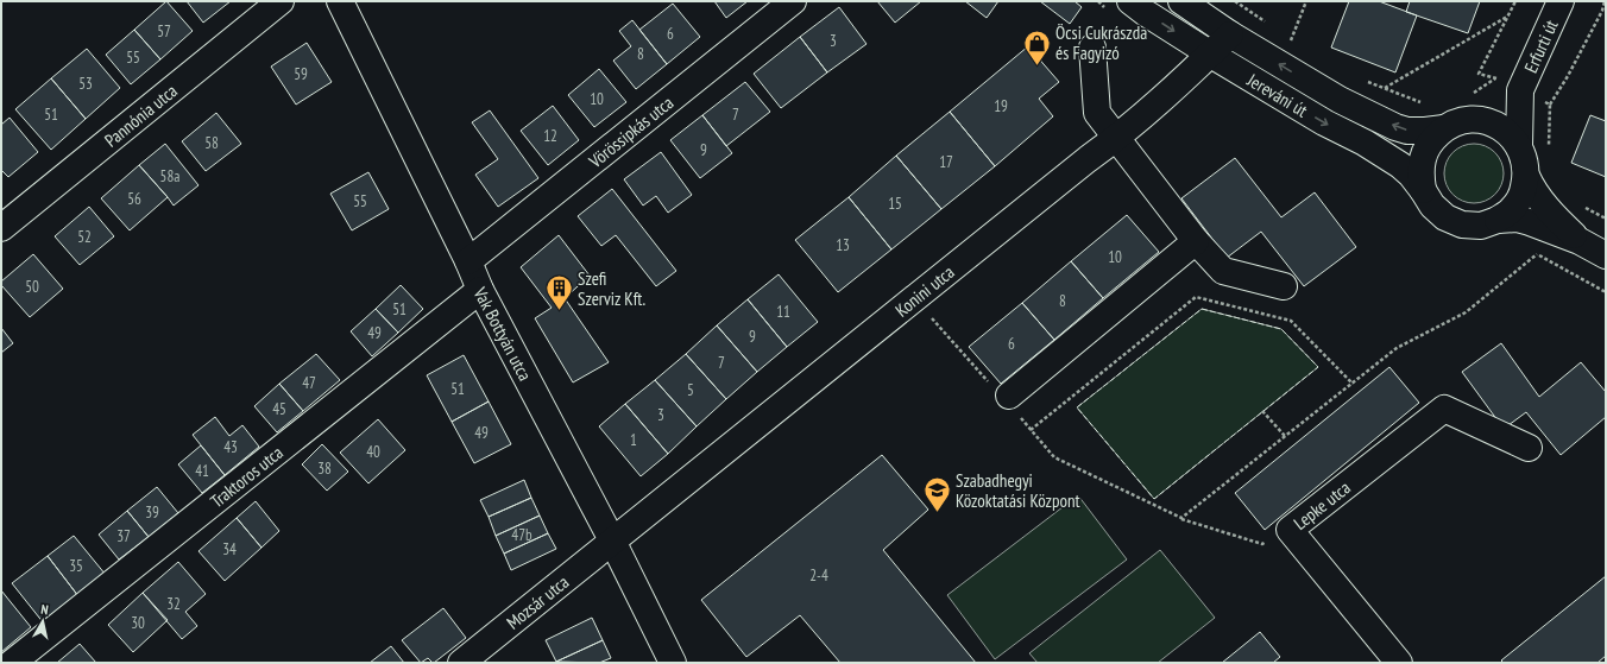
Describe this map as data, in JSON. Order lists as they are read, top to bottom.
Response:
{
  "streets": {
    "street": [
      "Erfurti út",
      "Jereváni út",
      "Pannónia utca",
      "Vörössipkás utca",
      "Konini utca",
      "Vak Bottyán utca",
      "Traktoros utca",
      "Lepke utca",
      "Mozsár utca"
    ]
  },
  "crossings": [
    ["Erfurti út", "Jereváni út"],
    ["Jereváni út", "Konini utca"],
    ["Vörössipkás utca", "Vak Bottyán utca"],
    ["Konini utca", "Vak Bottyán utca"],
    ["Konini utca", "Mozsár utca"],
    ["Vak Bottyán utca", "Traktoros utca"],
    ["Vak Bottyán utca", "Mozsár utca"]
  ],
  "places": {
    "shop": ["Öcsi Cukrászda és Fagyizó"],
    "building": ["Szefi Szerviz Kft."],
    "school or university": ["Szabadhegyi Közoktatási Központ"]
  },
  "house_numbers": [
    "57",
    "6",
    "3",
    "8",
    "55",
    "59",
    "53",
    "10",
    "19",
    "51",
    "7",
    "12",
    "58",
    "9",
    "17",
    "58a",
    "56",
    "55",
    "15",
    "52",
    "13",
    "10",
    "50",
    "8",
    "51",
    "11",
    "49",
    "9",
    "6",
    "7",
    "47",
    "51",
    "5",
    "45",
    "3",
    "49",
    "1",
    "43",
    "40",
    "38",
    "41",
    "39",
    "47b",
    "37",
    "34",
    "35",
    "2-4",
    "32",
    "30"
  ],
  "north": "top"
}
